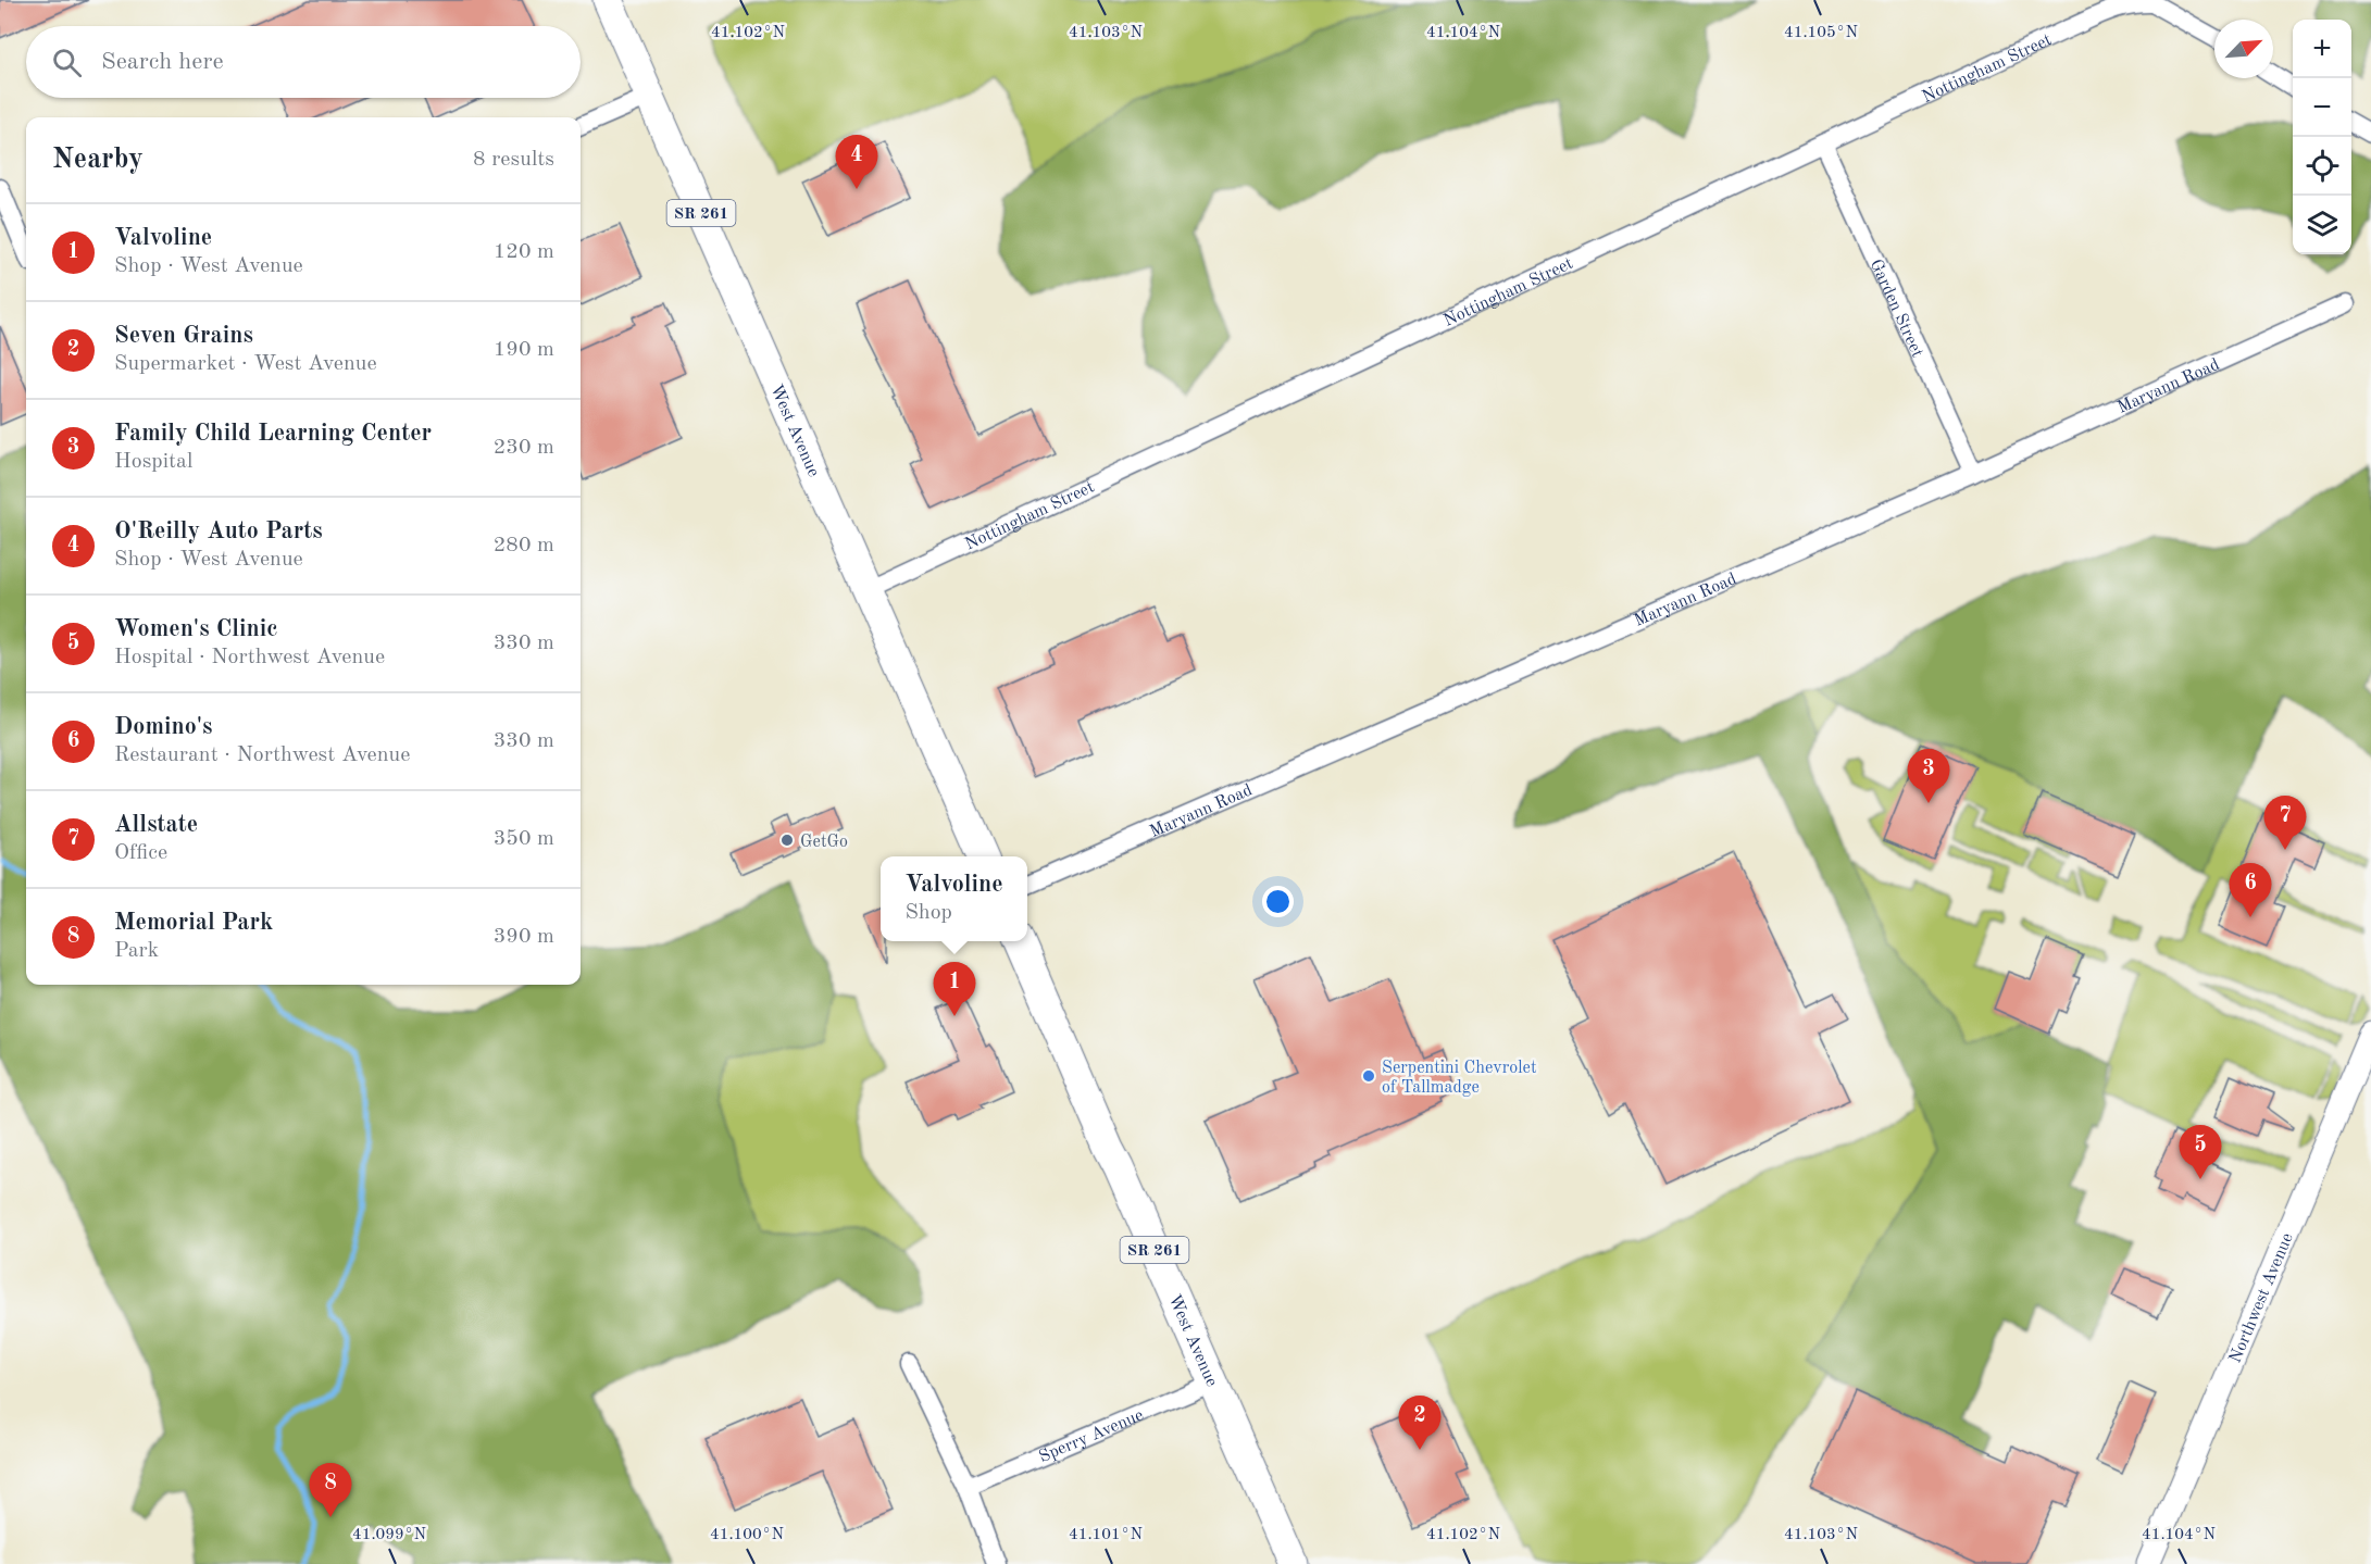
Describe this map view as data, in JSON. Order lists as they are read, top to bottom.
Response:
{
  "streets": {
    "main road": ["SR 261", "West Avenue"],
    "street": [
      "Nottingham Street",
      "Garden Street",
      "Maryann Road",
      "Northwest Avenue",
      "Sperry Avenue"
    ]
  },
  "crossings": [
    ["Nottingham Street", "Garden Street"],
    ["Nottingham Street", "West Avenue"],
    ["Garden Street", "Maryann Road"],
    ["West Avenue", "Sperry Avenue"]
  ],
  "places": ["GetGo", "Serpentini Chevrolet of Tallmadge"],
  "north": "top right",
  "page": {
    "map_buttons": ["+", "−"],
    "search": "Search here",
    "heading": ["Nearby", "8 results"],
    "pins": [
      "4",
      "3",
      "7",
      "6",
      "1",
      "5",
      "2",
      "8"
    ],
    "list": [
      {
        "mark": "1",
        "name": "Valvoline",
        "note": "Shop · West Avenue",
        "value": "120 m"
      },
      {
        "mark": "2",
        "name": "Seven Grains",
        "note": "Supermarket · West Avenue",
        "value": "190 m"
      },
      {
        "mark": "3",
        "name": "Family Child Learning Center",
        "note": "Hospital",
        "value": "230 m"
      },
      {
        "mark": "4",
        "name": "O'Reilly Auto Parts",
        "note": "Shop · West Avenue",
        "value": "280 m"
      },
      {
        "mark": "5",
        "name": "Women's Clinic",
        "note": "Hospital · Northwest Avenue",
        "value": "330 m"
      },
      {
        "mark": "6",
        "name": "Domino's",
        "note": "Restaurant · Northwest Avenue",
        "value": "330 m"
      },
      {
        "mark": "7",
        "name": "Allstate",
        "note": "Office",
        "value": "350 m"
      },
      {
        "mark": "8",
        "name": "Memorial Park",
        "note": "Park",
        "value": "390 m"
      }
    ],
    "popup": ["Valvoline", "Shop"]
  },
  "coordinates": [
    "41.102°N",
    "41.103°N",
    "41.104°N",
    "41.105°N",
    "41.099°N",
    "41.100°N",
    "41.101°N"
  ]
}
